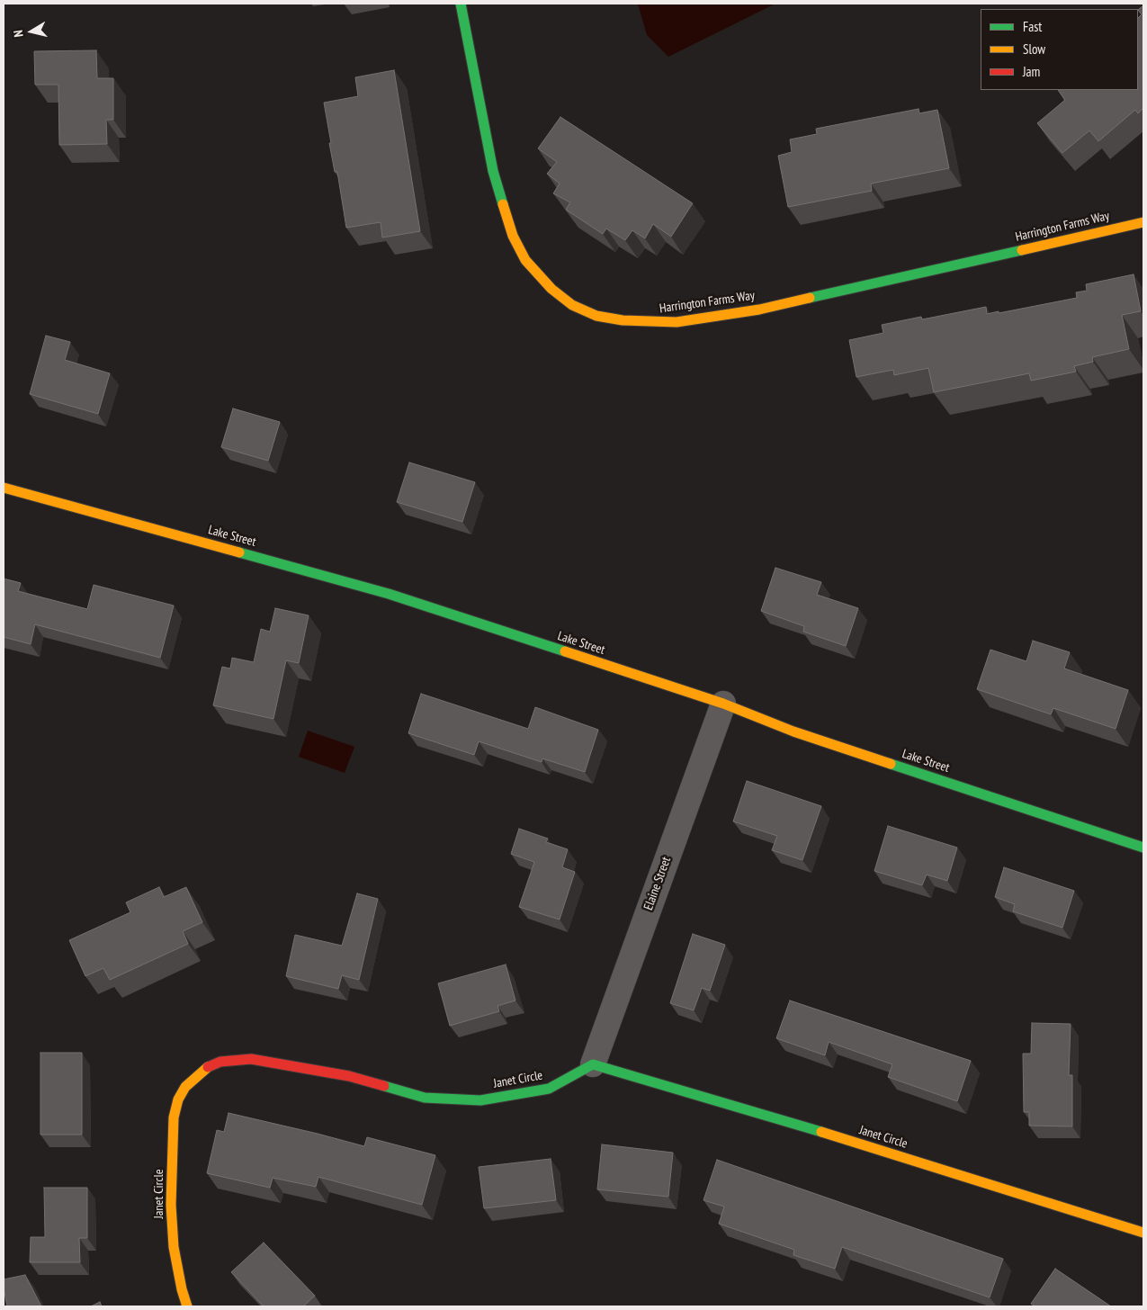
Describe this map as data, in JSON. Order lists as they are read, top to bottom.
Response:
{
  "streets": {
    "street": [
      "Harrington Farms Way",
      "Lake Street",
      "Elaine Street",
      "Janet Circle"
    ]
  },
  "crossings": [
    ["Lake Street", "Elaine Street"],
    ["Elaine Street", "Janet Circle"]
  ],
  "legend": ["Fast", "Slow", "Jam"],
  "north": "left"
}
